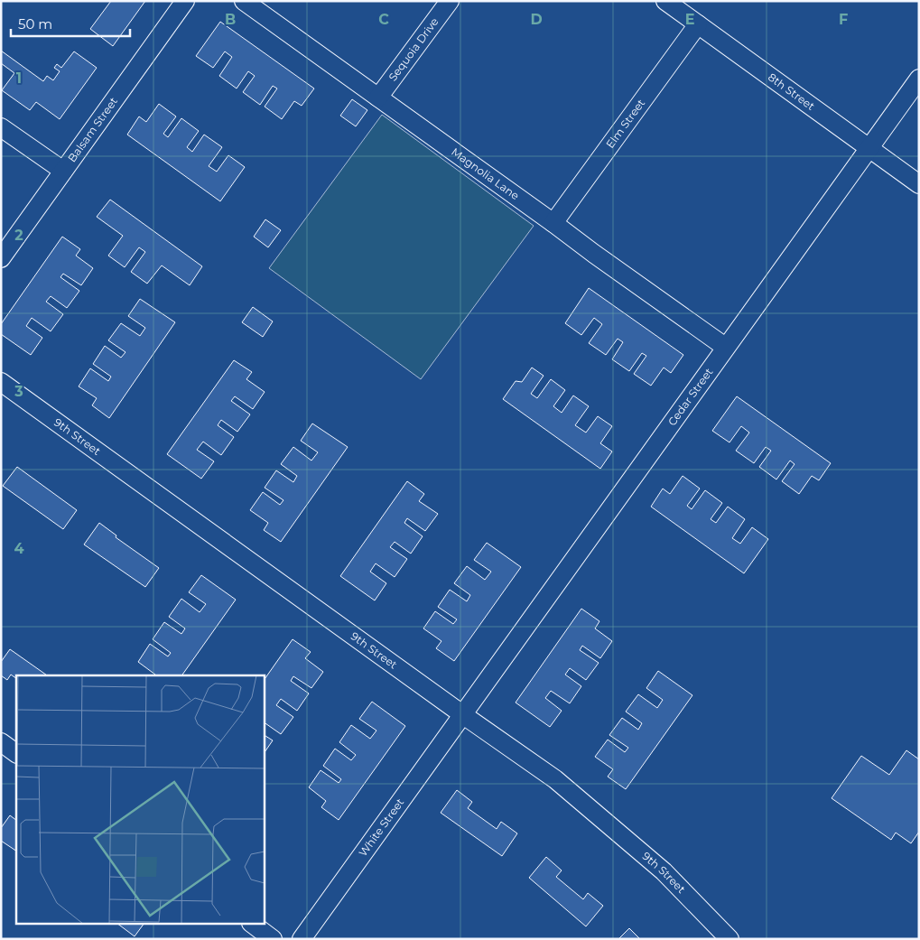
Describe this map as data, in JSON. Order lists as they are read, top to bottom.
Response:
{
  "streets": {
    "street": [
      "Sequoia Drive",
      "8th Street",
      "Elm Street",
      "Balsam Street",
      "Magnolia Lane",
      "Cedar Street",
      "9th Street",
      "White Street"
    ]
  },
  "crossings": [
    ["Sequoia Drive", "Magnolia Lane"],
    ["8th Street", "Elm Street"],
    ["8th Street", "Cedar Street"],
    ["Elm Street", "Magnolia Lane"],
    ["Magnolia Lane", "Cedar Street"],
    ["Cedar Street", "9th Street"],
    ["Cedar Street", "White Street"],
    ["9th Street", "White Street"]
  ],
  "scale_bar": "50 m",
  "grid": {
    "columns": [
      "B",
      "C",
      "D",
      "E",
      "F"
    ],
    "rows": [
      "1",
      "2",
      "3",
      "4"
    ]
  }
}
